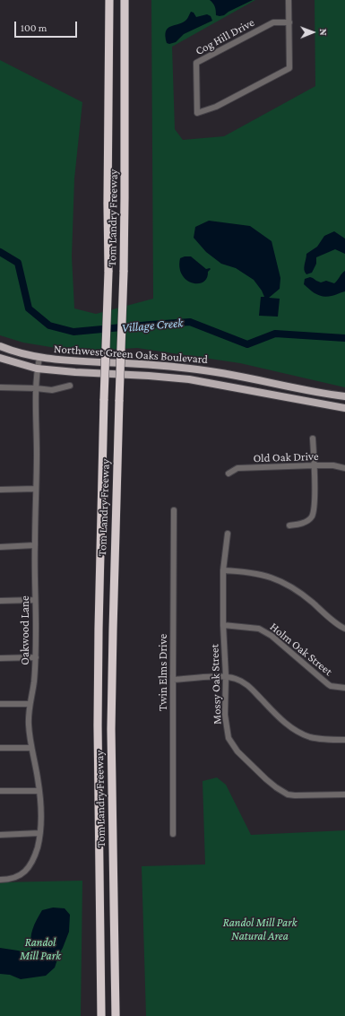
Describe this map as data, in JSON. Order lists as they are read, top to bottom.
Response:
{
  "streets": {
    "highway": ["Tom Landry Freeway"],
    "main road": ["Northwest Green Oaks Boulevard"],
    "street": [
      "Cog Hill Drive",
      "Old Oak Drive",
      "Oakwood Lane",
      "Holm Oak Street",
      "Twin Elms Drive",
      "Mossy Oak Street"
    ]
  },
  "crossings": [
    ["Northwest Green Oaks Boulevard", "Oakwood Lane"],
    ["Holm Oak Street", "Mossy Oak Street"]
  ],
  "water": ["Village Creek"],
  "parks": ["Randol Mill Park Natural Area", "Randol Mill Park"],
  "scale_bar": "100 m",
  "north": "right"
}
